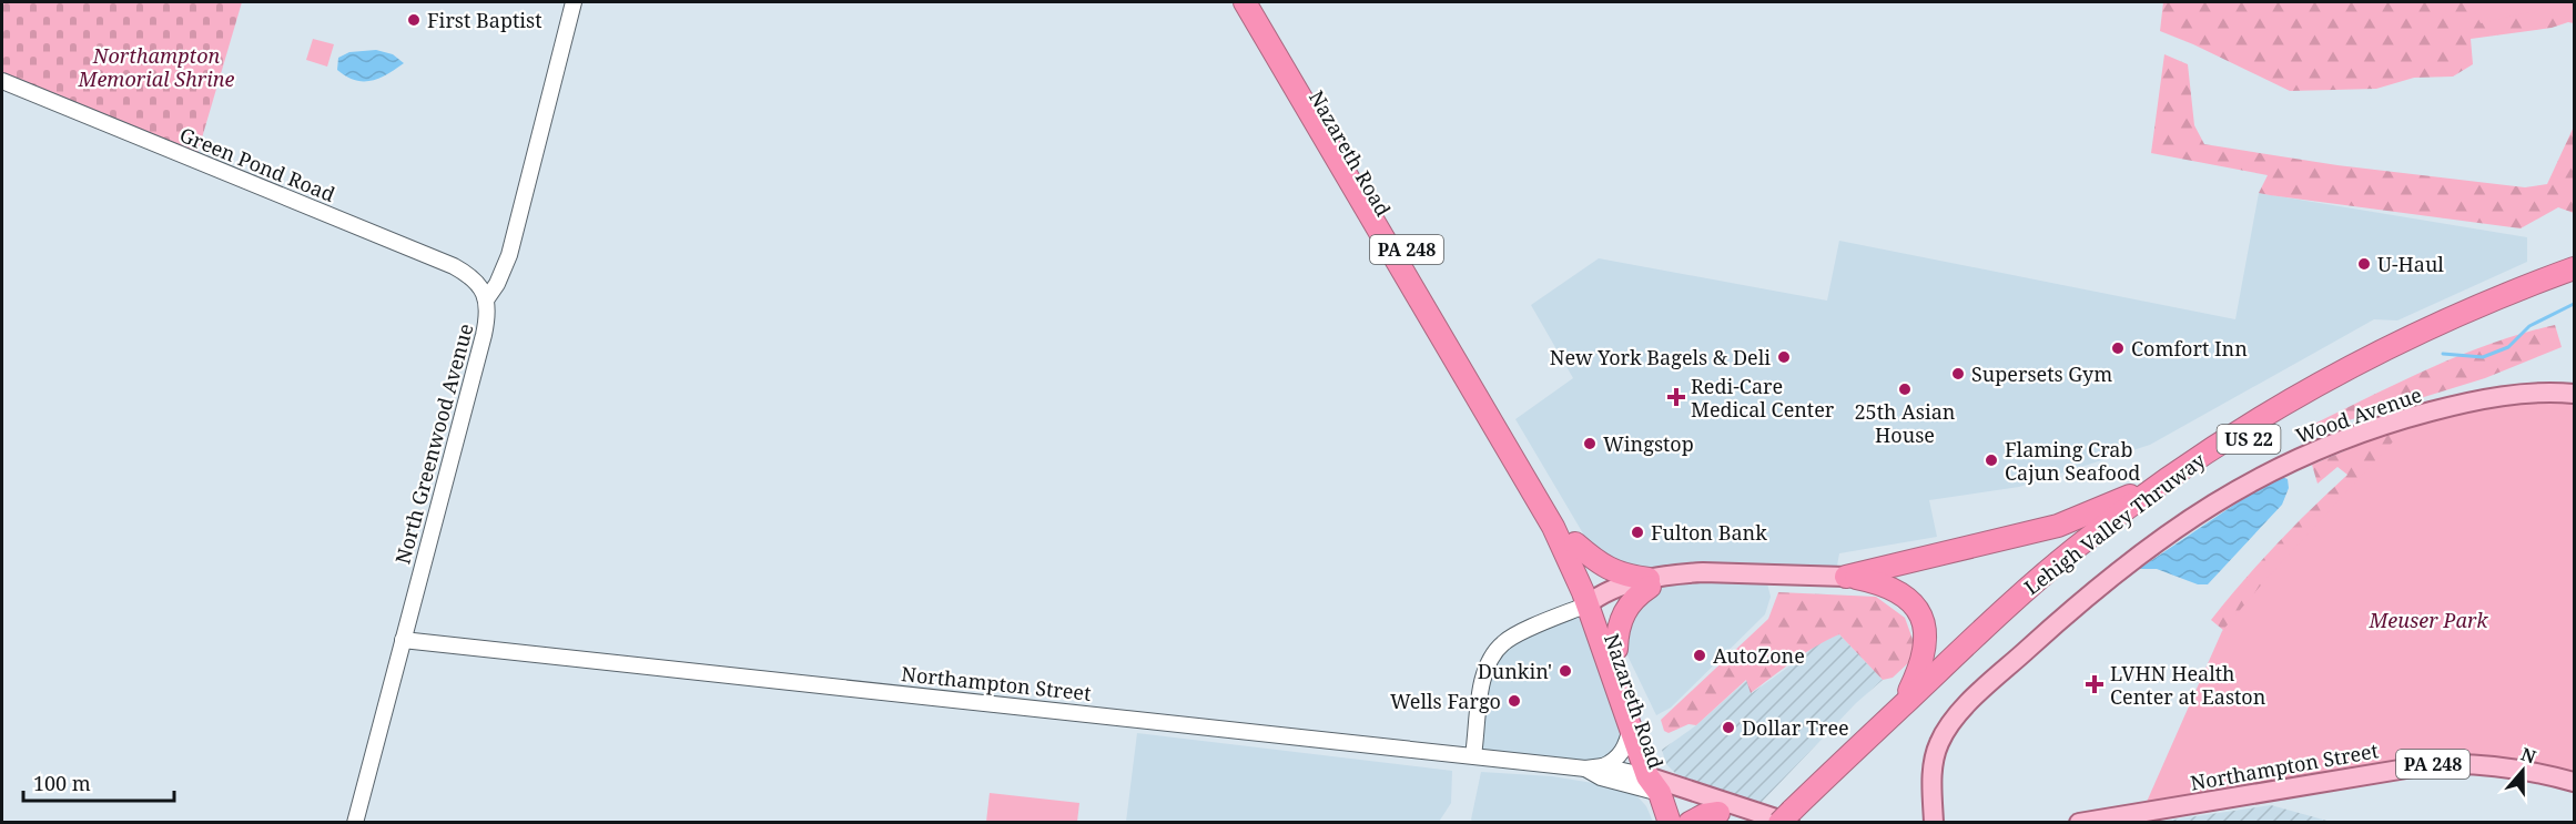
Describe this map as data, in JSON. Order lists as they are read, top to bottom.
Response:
{
  "streets": {
    "highway": [
      "Nazareth Road",
      "PA 248",
      "US 22",
      "Lehigh Valley Thruway"
    ],
    "main road": ["Wood Avenue", "Northampton Street"],
    "street": ["Green Pond Road", "North Greenwood Avenue"]
  },
  "crossings": [
    ["Nazareth Road", "Northampton Street"],
    ["Green Pond Road", "North Greenwood Avenue"],
    ["North Greenwood Avenue", "Northampton Street"],
    ["Lehigh Valley Thruway", "Northampton Street"]
  ],
  "parks": ["Northampton Memorial Shrine", "Meuser Park"],
  "places": {
    "other": [
      "First Baptist",
      "U-Haul",
      "Comfort Inn",
      "New York Bagels & Deli",
      "Supersets Gym",
      "25th Asian House",
      "Wingstop",
      "Flaming Crab Cajun Seafood",
      "Fulton Bank",
      "AutoZone",
      "Dunkin'",
      "Wells Fargo",
      "Dollar Tree"
    ],
    "health": ["Redi-Care Medical Center", "LVHN Health Center at Easton"]
  },
  "scale_bar": "100 m",
  "north": "top"
}
